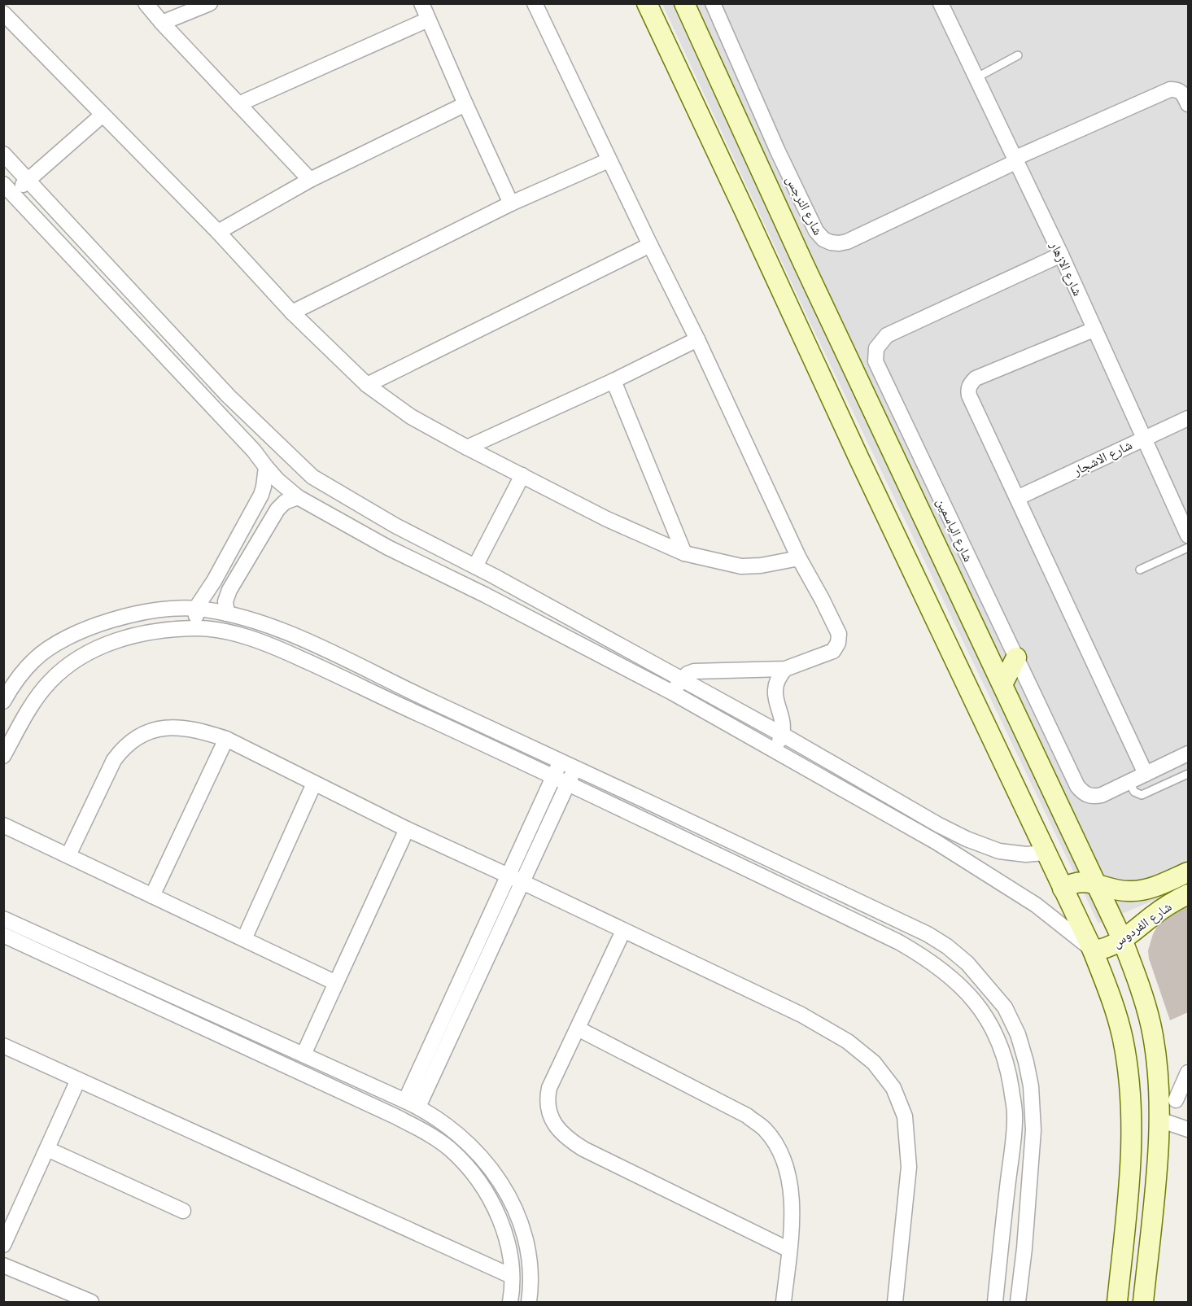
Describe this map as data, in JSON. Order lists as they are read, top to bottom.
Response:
{
  "streets": {
    "street": [
      "شارع النرجس",
      "شارع الازهار",
      "شارع الاشجار",
      "شارع الياسمين",
      "شارع الفردوس"
    ]
  },
  "crossings": [
    ["شارع النرجس", "شارع الازهار"],
    ["شارع الازهار", "شارع الاشجار"],
    ["شارع الازهار", "شارع الياسمين"]
  ]
}
